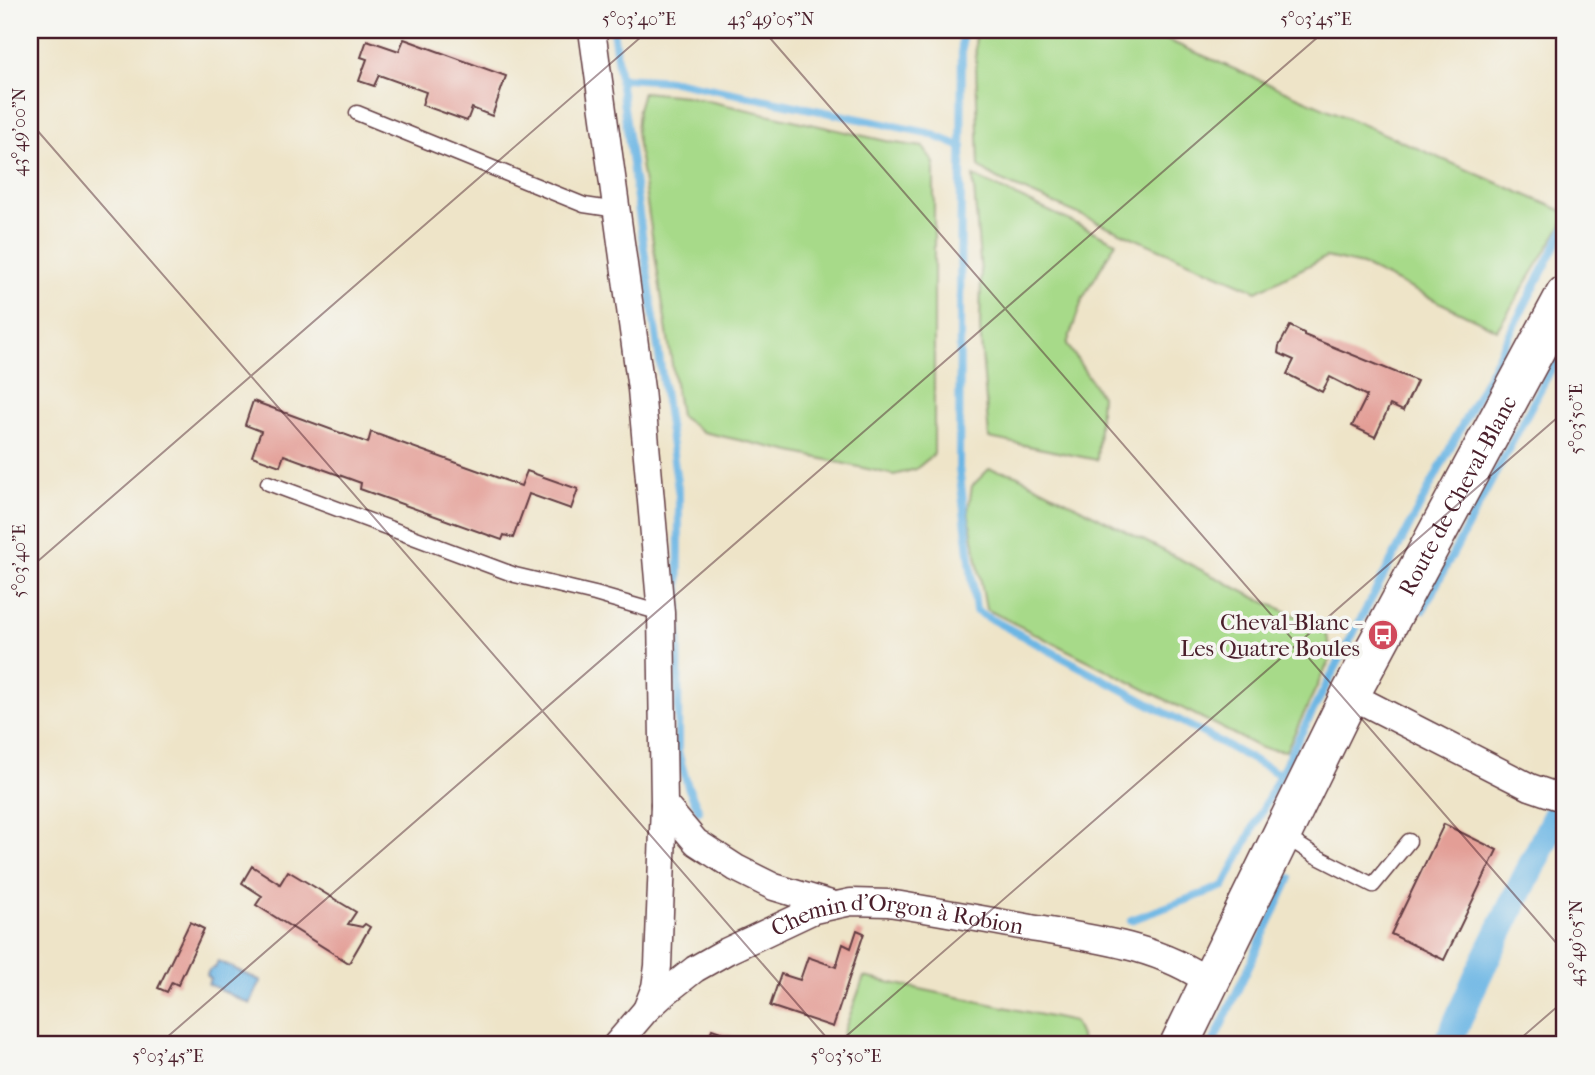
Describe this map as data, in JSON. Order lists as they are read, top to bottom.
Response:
{
  "streets": {
    "main road": ["Route de Cheval-Blanc"],
    "street": ["Chemin d'Orgon à Robion"]
  },
  "crossings": [
    ["Route de Cheval-Blanc", "Chemin d'Orgon à Robion"]
  ],
  "places": {
    "bus stop": ["Cheval-Blanc - Les Quatre Boules"]
  },
  "coordinates": [
    "5°03'40\"E",
    "43°49'05\"N",
    "5°03'45\"E",
    "43°49'00\"N",
    "5°03'50\"E"
  ]
}
